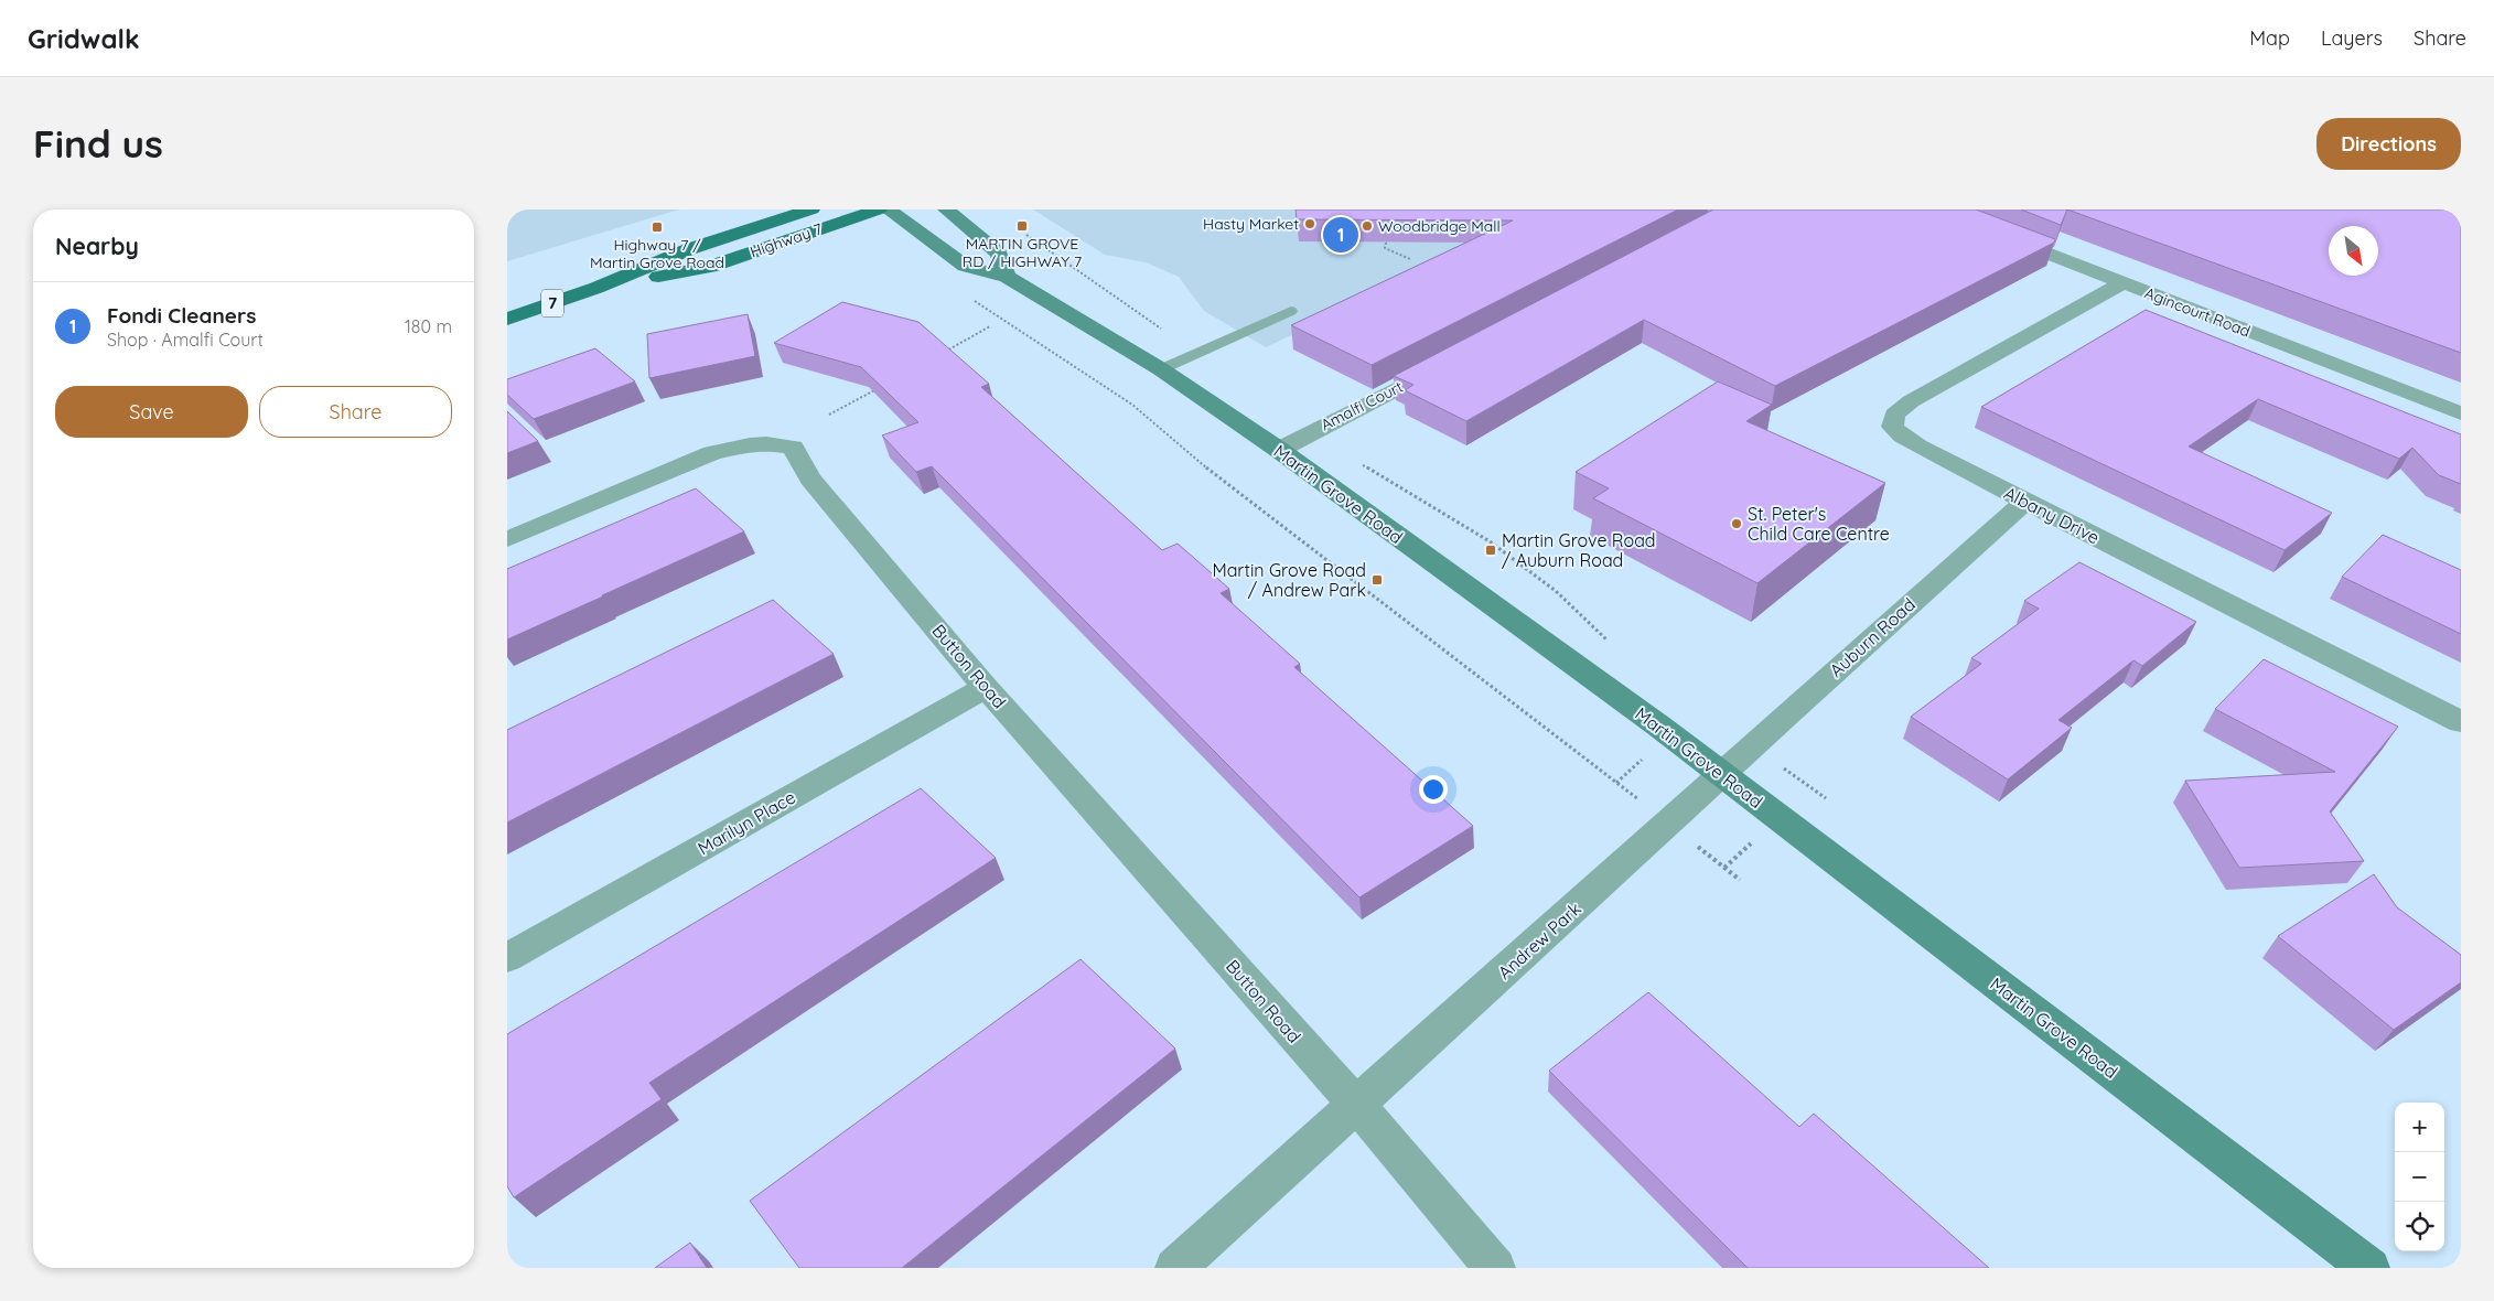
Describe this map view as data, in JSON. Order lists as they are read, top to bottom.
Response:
{
  "streets": {
    "main road": ["Highway 7", "7"],
    "street": [
      "Agincourt Road",
      "Amalfi Court",
      "Martin Grove Road",
      "Albany Drive",
      "Auburn Road",
      "Button Road",
      "Marilyn Place",
      "Andrew Park"
    ]
  },
  "crossings": [
    ["Agincourt Road", "Albany Drive"],
    ["Amalfi Court", "Martin Grove Road"],
    ["Martin Grove Road", "Auburn Road"],
    ["Martin Grove Road", "Andrew Park"],
    ["Albany Drive", "Auburn Road"],
    ["Auburn Road", "Andrew Park"],
    ["Button Road", "Marilyn Place"],
    ["Button Road", "Andrew Park"]
  ],
  "places": {
    "other": ["Hasty Market", "Woodbridge Mall", "St. Peter's Child Care Centre"],
    "transit": [
      "MARTIN GROVE RD / HIGHWAY 7",
      "Highway 7 / Martin Grove Road",
      "Martin Grove Road / Auburn Road",
      "Martin Grove Road / Andrew Park"
    ]
  },
  "north": "bottom right",
  "page": {
    "header": "Gridwalk",
    "nav": ["Map", "Layers", "Share"],
    "buttons": [
      "Directions",
      ["Save", "Share"]
    ],
    "title": "Find us",
    "heading": "Nearby",
    "pins": "1",
    "list": [
      {
        "mark": "1",
        "name": "Fondi Cleaners",
        "note": "Shop · Amalfi Court",
        "value": "180 m"
      }
    ],
    "map_buttons": ["+", "−"]
  }
}
